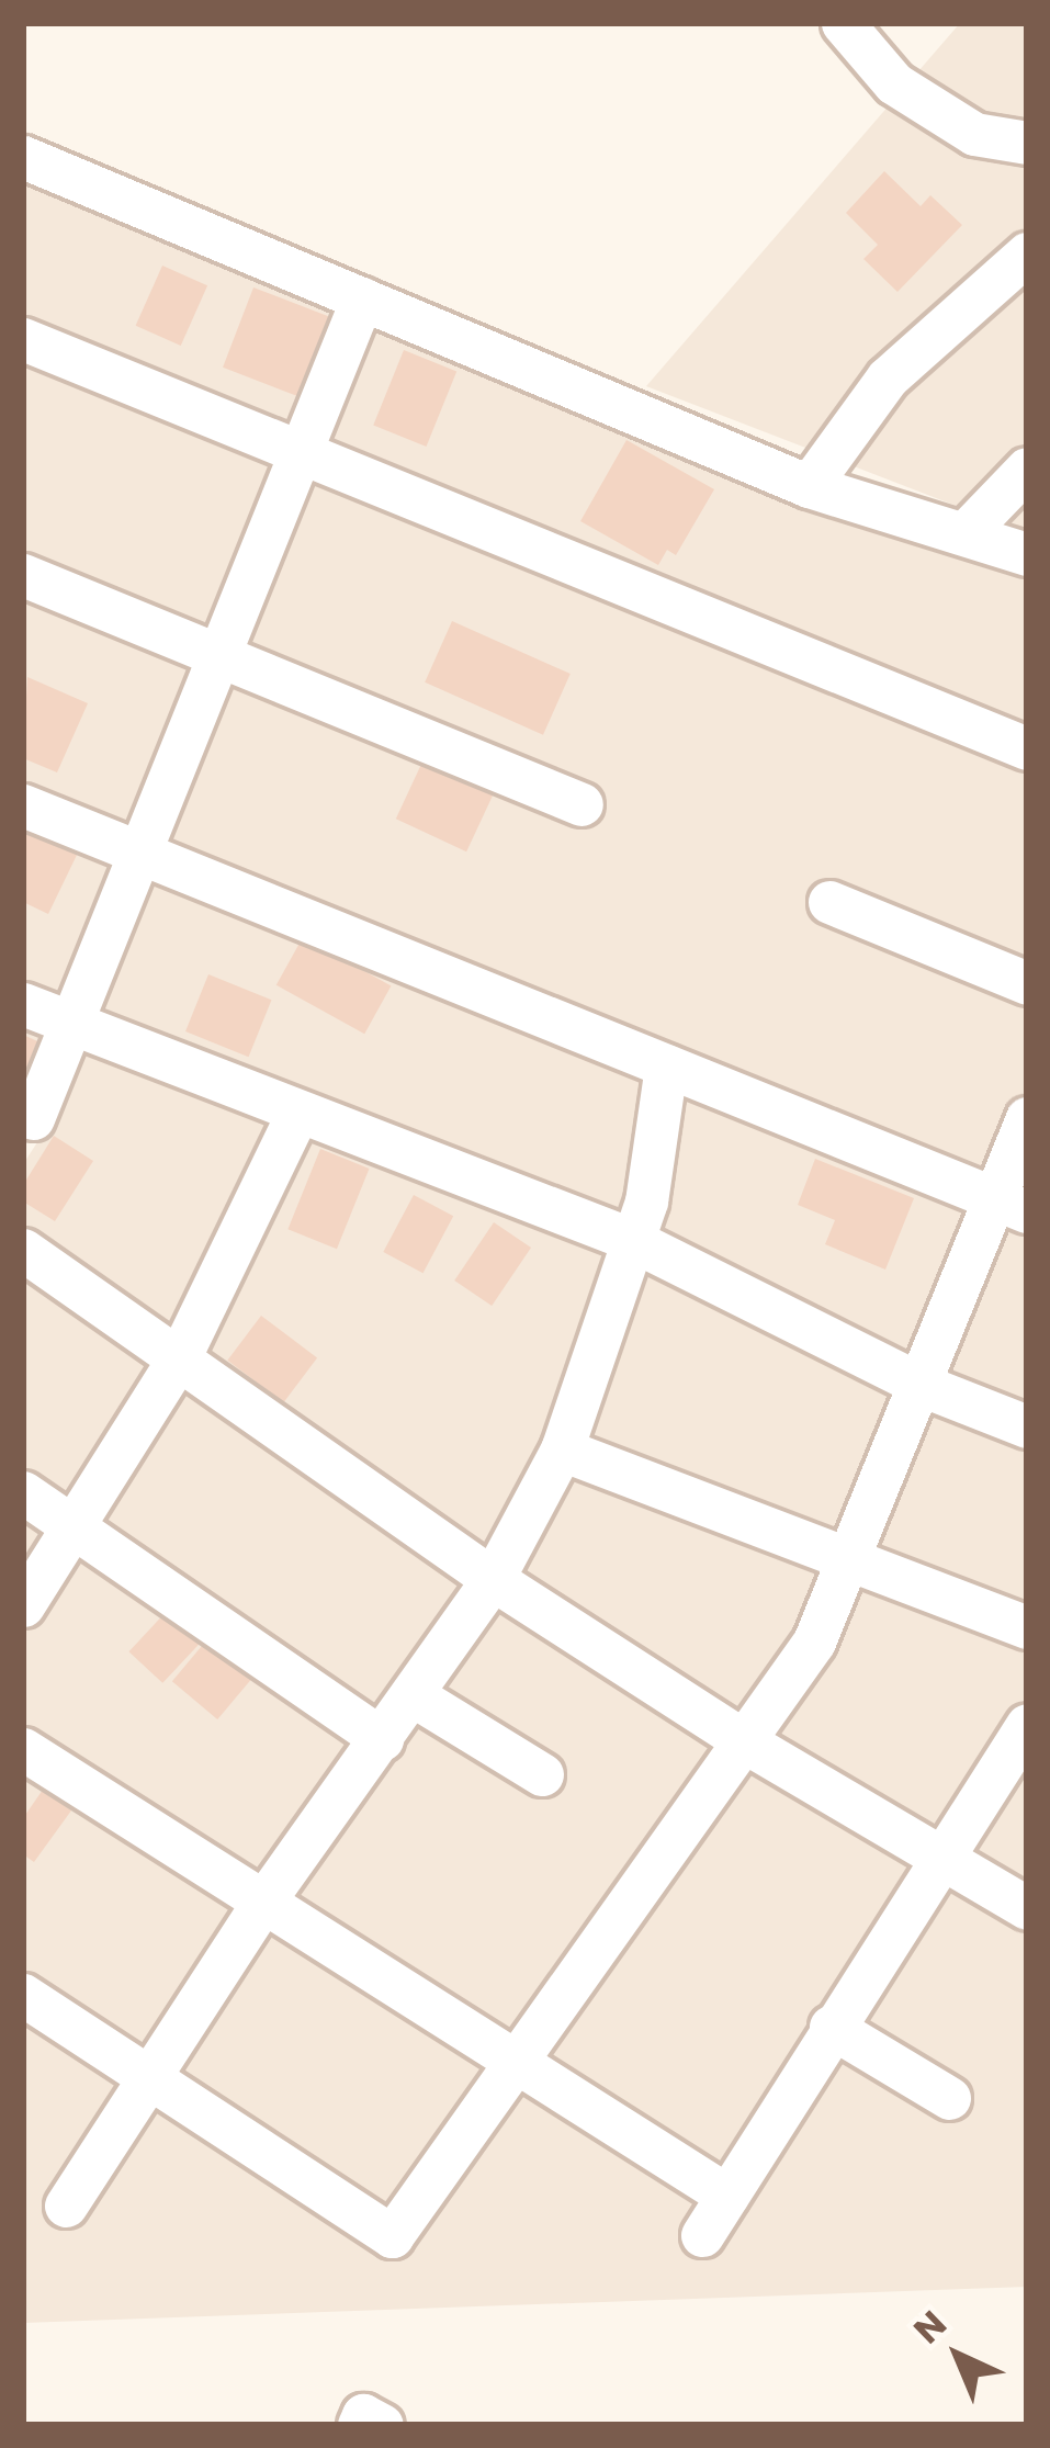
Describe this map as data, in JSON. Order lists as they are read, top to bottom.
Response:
{
  "north": "top left"
}
